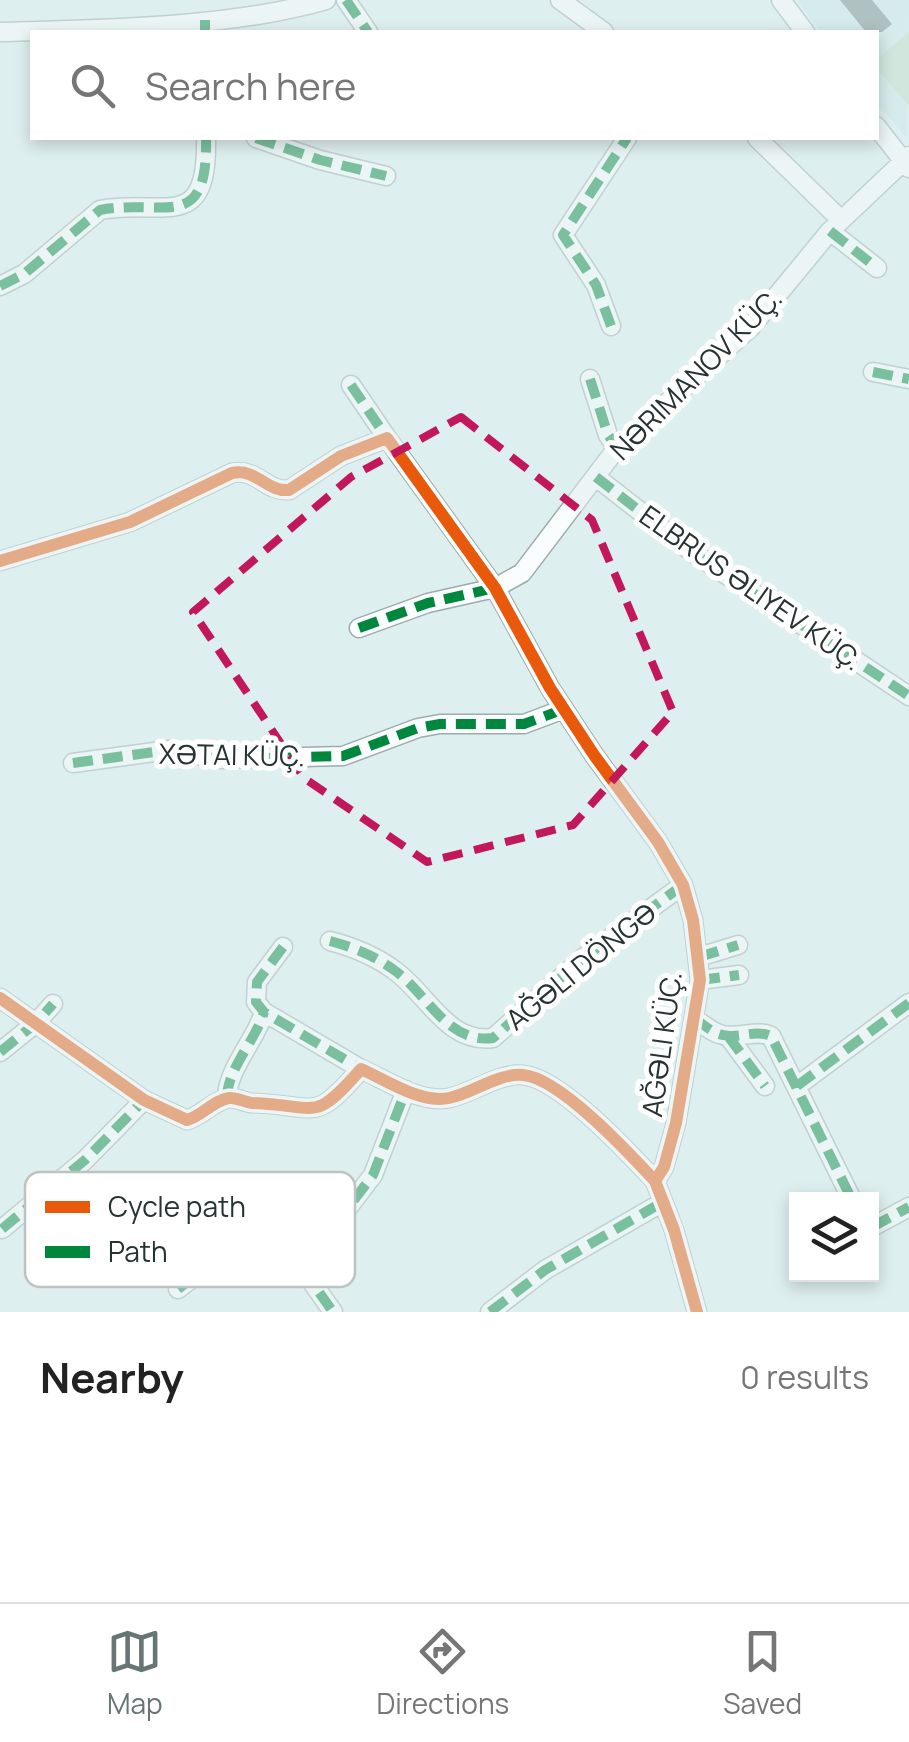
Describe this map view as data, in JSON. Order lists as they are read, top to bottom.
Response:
{
  "streets": {
    "street": [
      "NƏRIMANOV KÜÇ.",
      "ELBRUS ƏLIYEV KÜÇ.",
      "XƏTAI KÜÇ.",
      "AĞƏLI DÖNGƏ",
      "AĞƏLI KÜÇ."
    ]
  },
  "crossings": [
    ["NƏRIMANOV KÜÇ.", "ELBRUS ƏLIYEV KÜÇ."],
    ["NƏRIMANOV KÜÇ.", "AĞƏLI KÜÇ."],
    ["XƏTAI KÜÇ.", "AĞƏLI KÜÇ."],
    ["AĞƏLI DÖNGƏ", "AĞƏLI KÜÇ."]
  ],
  "legend": ["Cycle path", "Path"],
  "page": {
    "search": "Search here",
    "heading": ["Nearby", "0 results"],
    "nav": ["Map", "Directions", "Saved"]
  }
}
